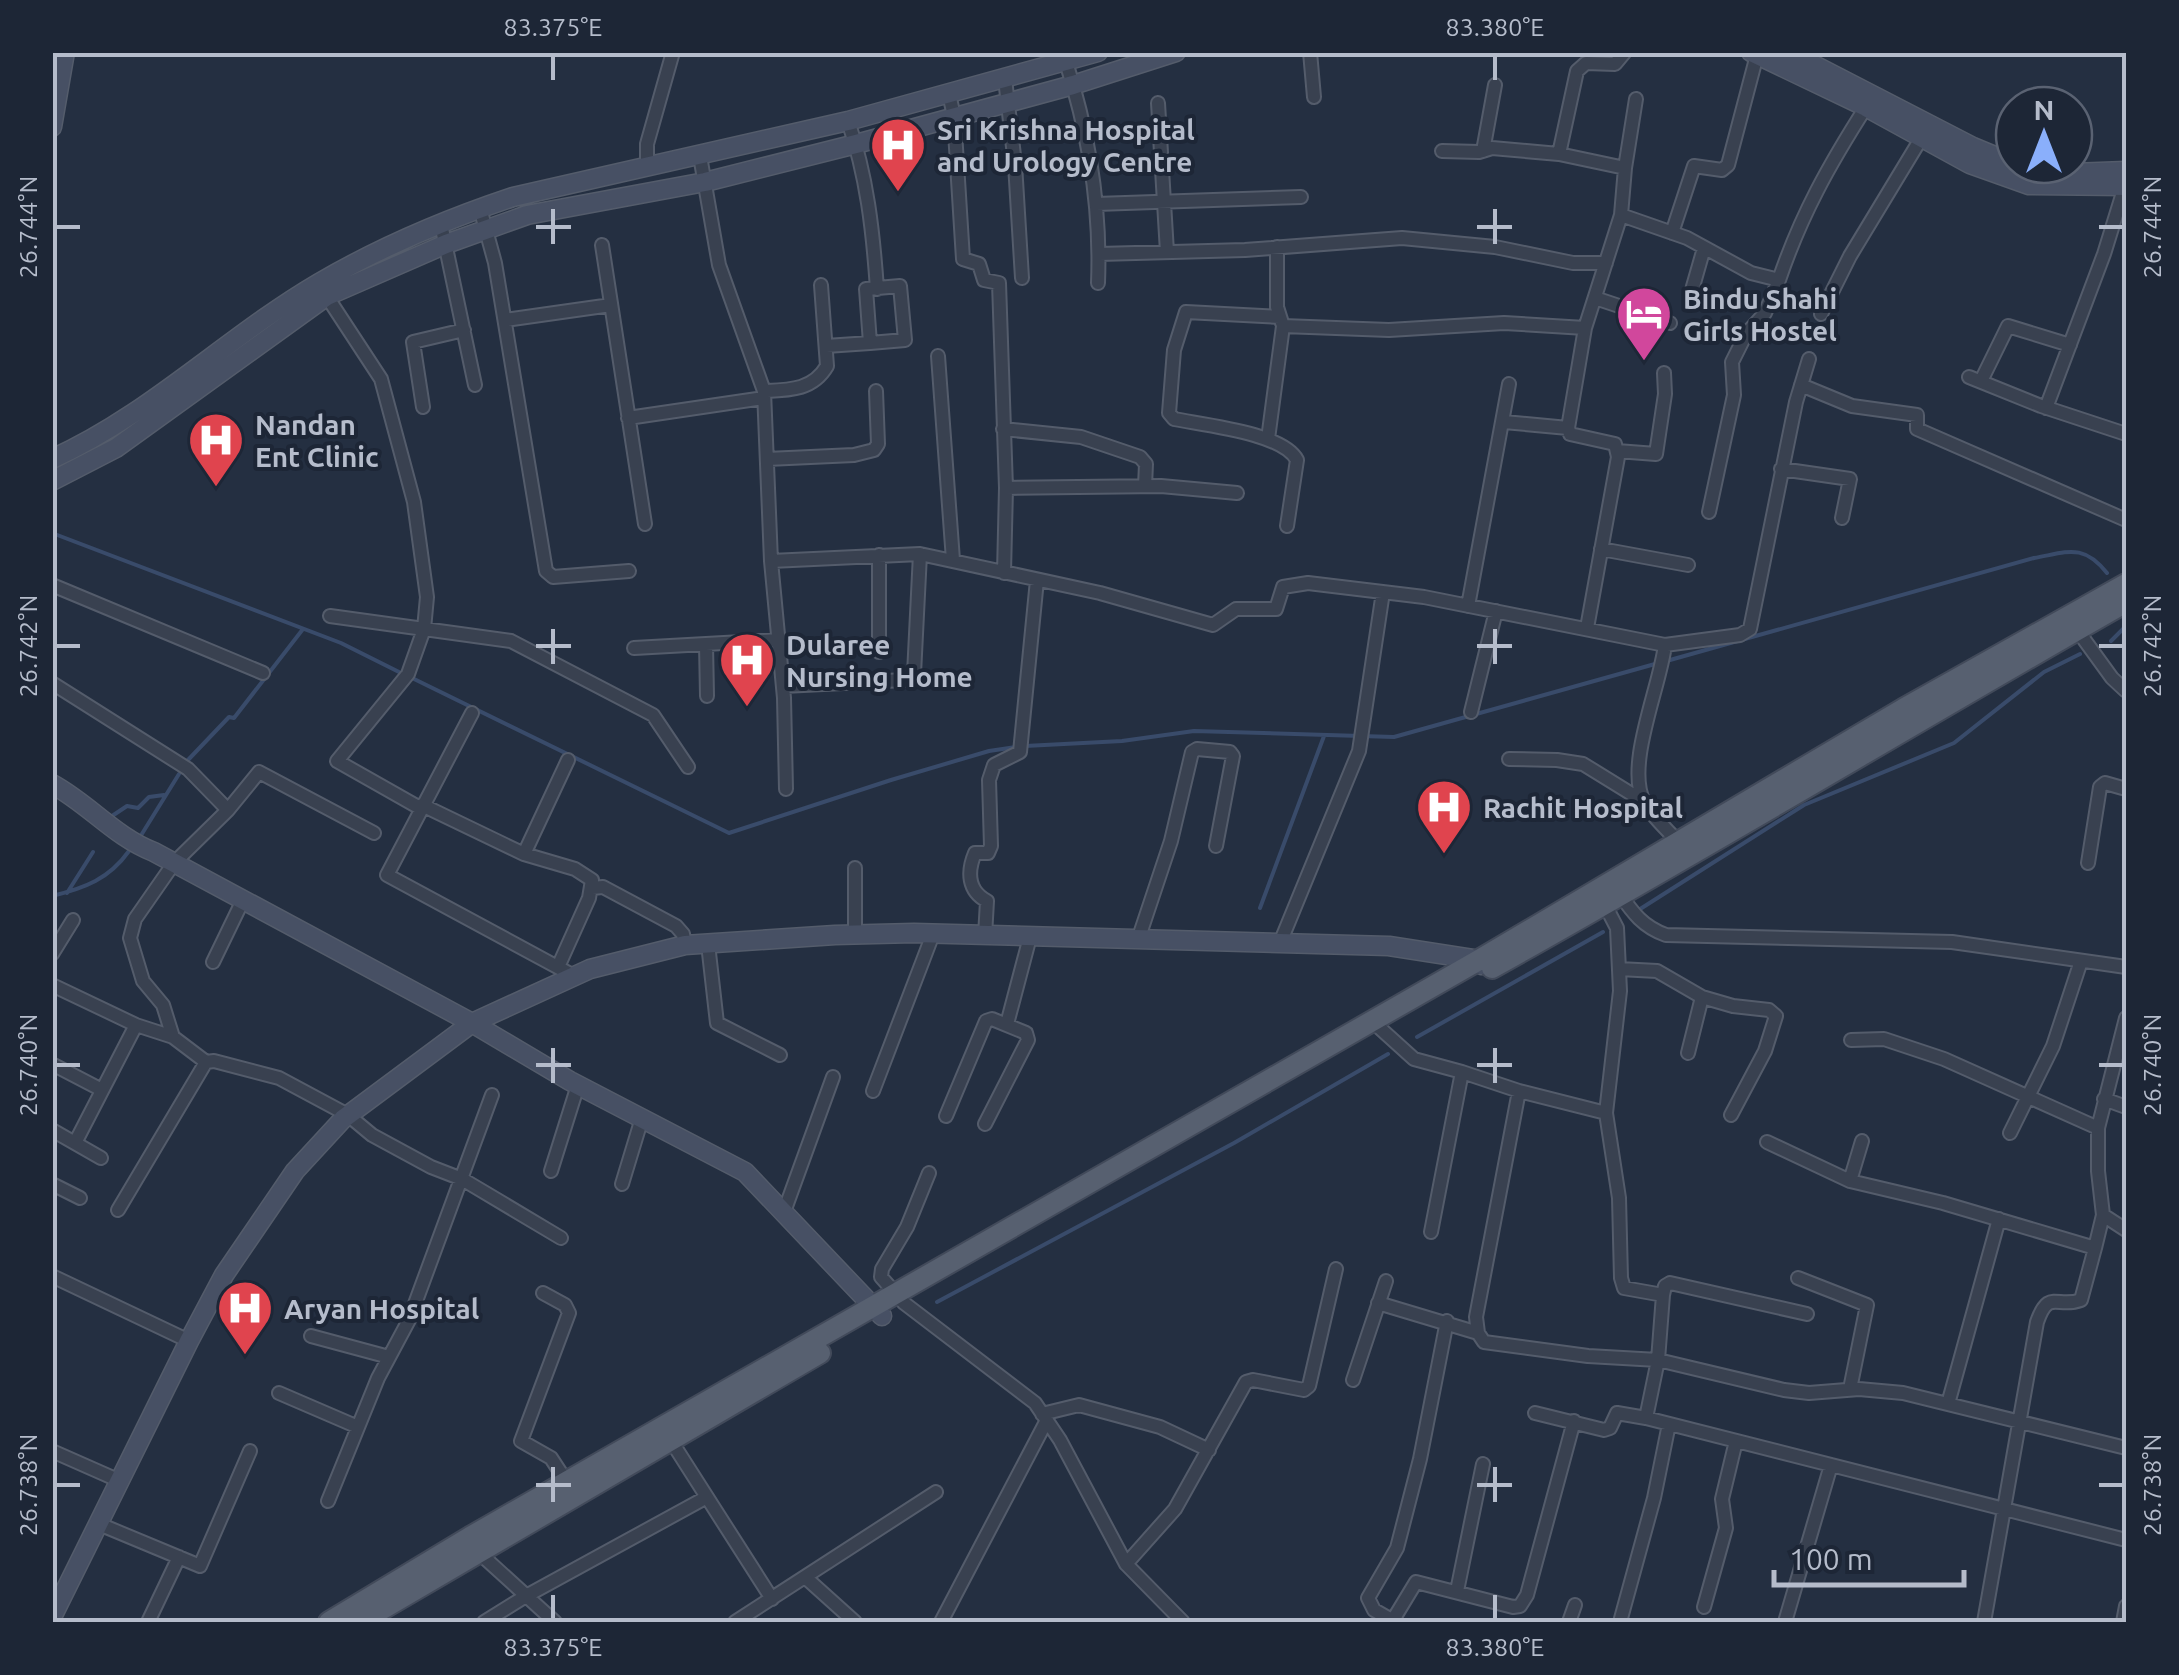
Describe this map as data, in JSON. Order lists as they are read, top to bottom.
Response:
{
  "places": {
    "hospital": [
      "Sri Krishna Hospital and Urology Centre",
      "Nandan Ent Clinic",
      "Dularee Nursing Home",
      "Rachit Hospital",
      "Aryan Hospital"
    ],
    "hotel": ["Bindu Shahi Girls Hostel"]
  },
  "scale_bar": "100 m",
  "north": "top",
  "coordinates": [
    "83.375°E",
    "83.380°E",
    "26.744°N",
    "26.742°N",
    "26.740°N",
    "26.738°N"
  ]
}
